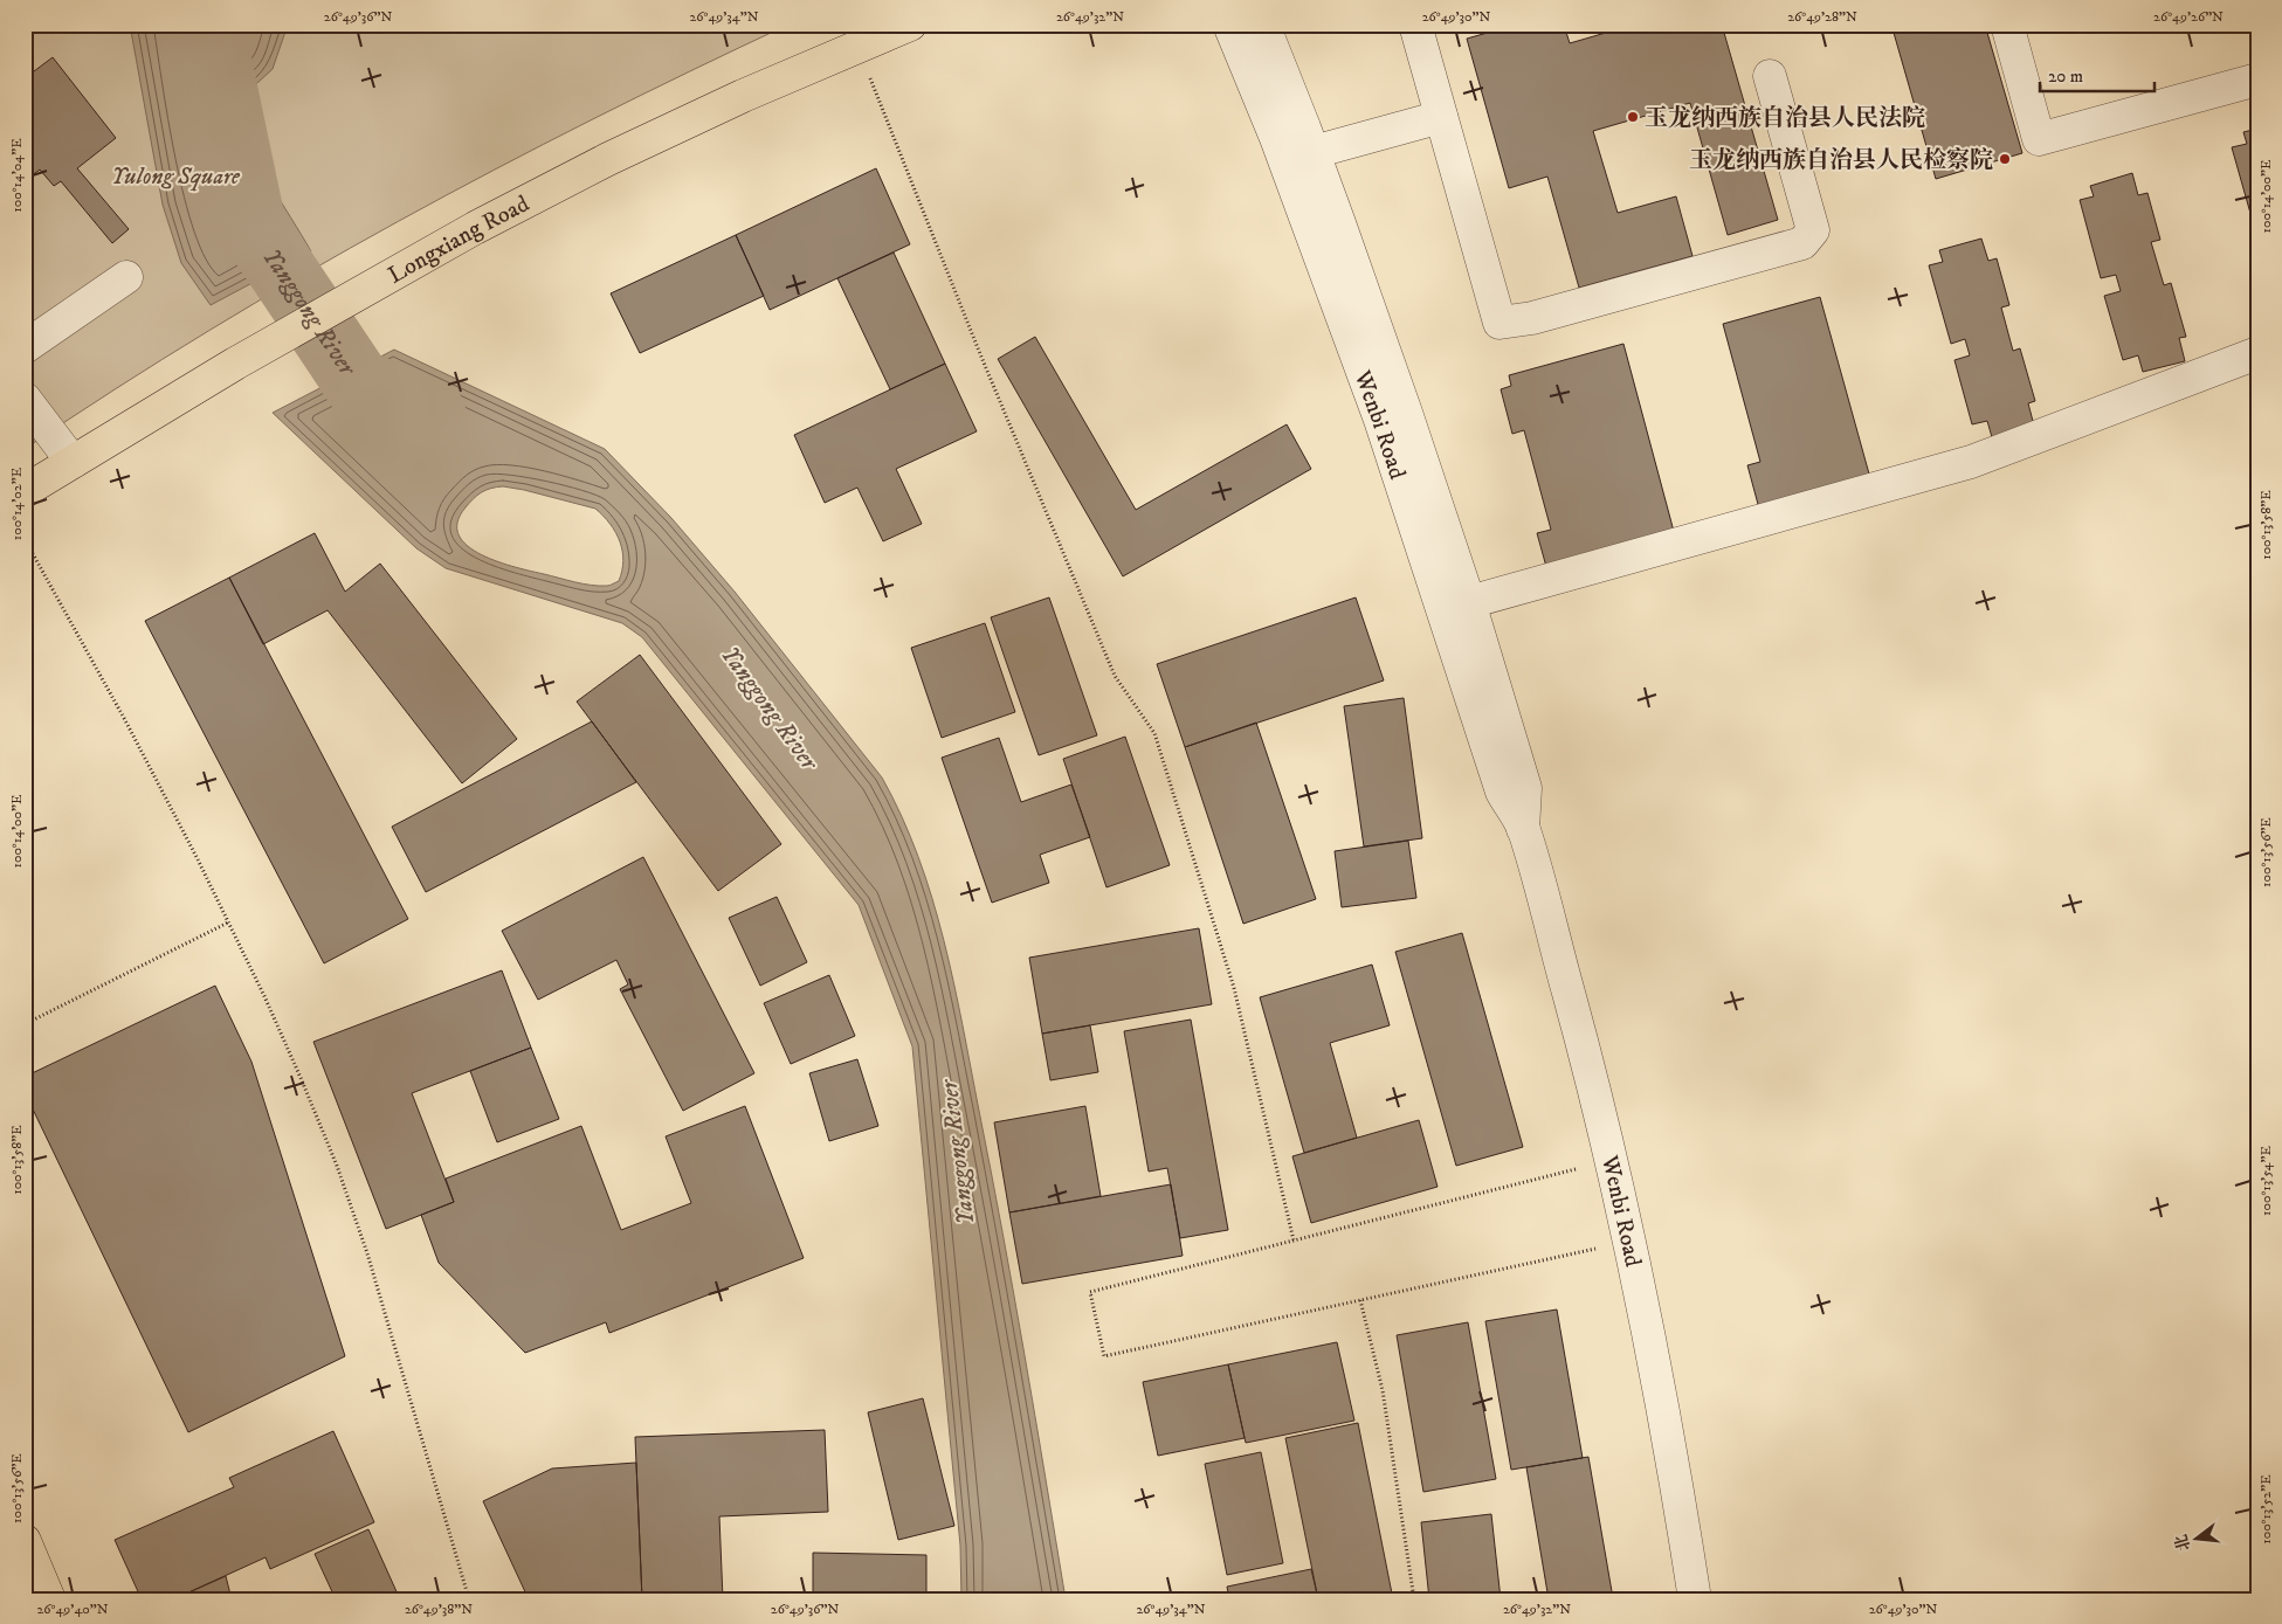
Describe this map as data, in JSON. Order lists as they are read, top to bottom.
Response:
{
  "streets": {
    "main road": ["Longxiang Road"],
    "street": ["Wenbi Road"]
  },
  "water": ["Yanggong River"],
  "parks": ["Yulong Square"],
  "places": ["玉龙纳西族自治县人民法院", "玉龙纳西族自治县人民检察院"],
  "scale_bar": "20 m",
  "north": "left",
  "coordinates": [
    "26°49'36\"N",
    "26°49'34\"N",
    "26°49'32\"N",
    "26°49'30\"N",
    "26°49'28\"N",
    "26°49'26\"N",
    "100°14'04\"E",
    "100°14'00\"E",
    "100°14'02\"E",
    "100°13'58\"E",
    "100°13'56\"E",
    "100°13'54\"E",
    "100°13'52\"E",
    "26°49'40\"N",
    "26°49'38\"N"
  ]
}
